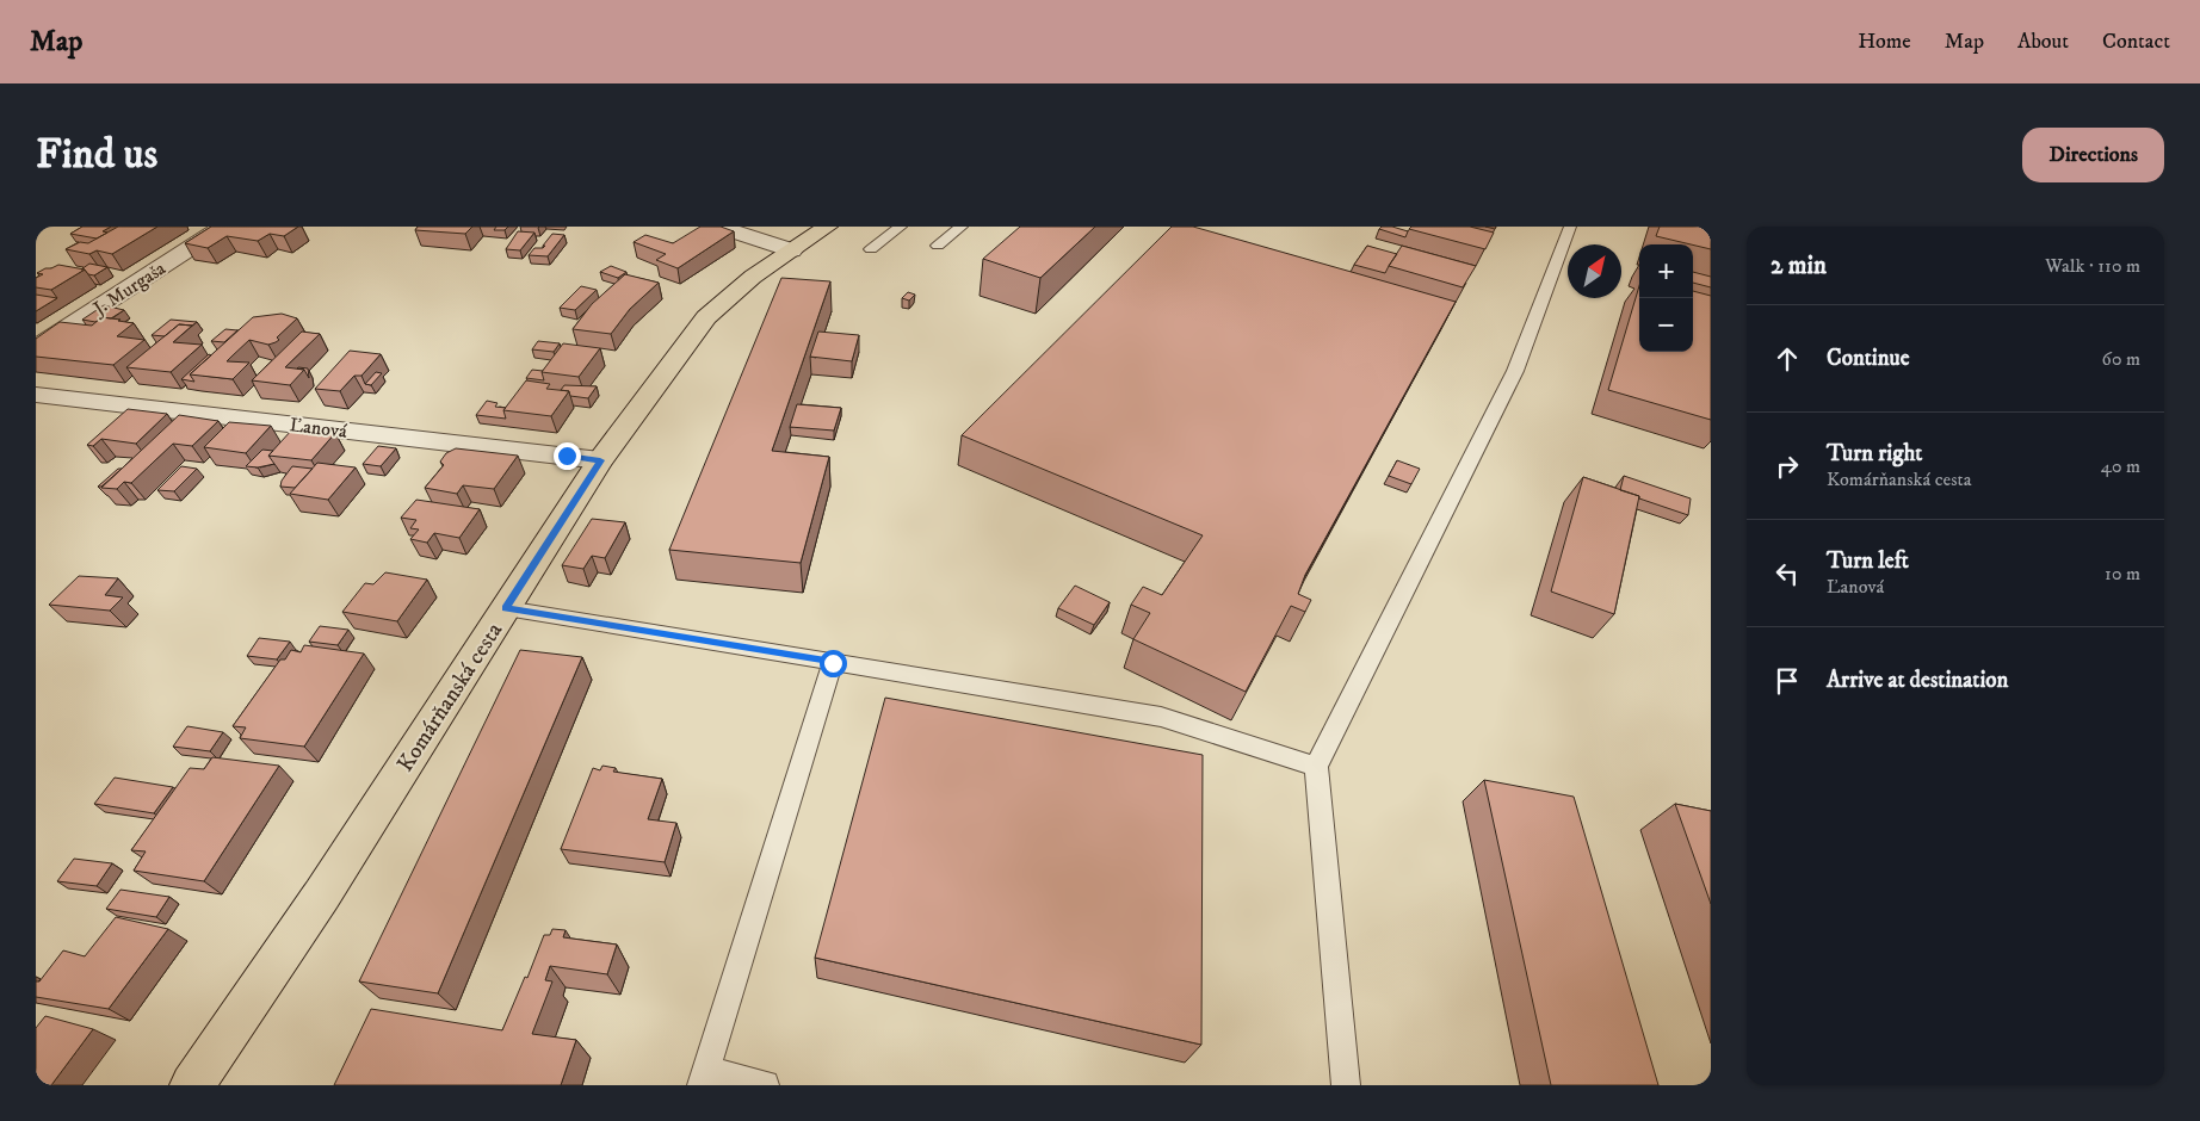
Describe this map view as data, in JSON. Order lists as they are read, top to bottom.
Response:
{
  "streets": {
    "main road": ["Komárňanská cesta"],
    "street": ["J. Murgaša", "Ľanová"]
  },
  "crossings": [
    ["Ľanová", "Komárňanská cesta"]
  ],
  "north": "top right",
  "page": {
    "header": "Map",
    "nav": [
      "Home",
      "Map",
      "About",
      "Contact"
    ],
    "buttons": "Directions",
    "title": "Find us",
    "heading": ["2 min", "Walk · 110 m"],
    "map_buttons": ["+", "−"],
    "list": [
      ["Continue", "60 m"],
      ["Turn right", "Komárňanská cesta", "40 m"],
      ["Turn left", "Ľanová", "10 m"],
      "Arrive at destination"
    ]
  }
}
